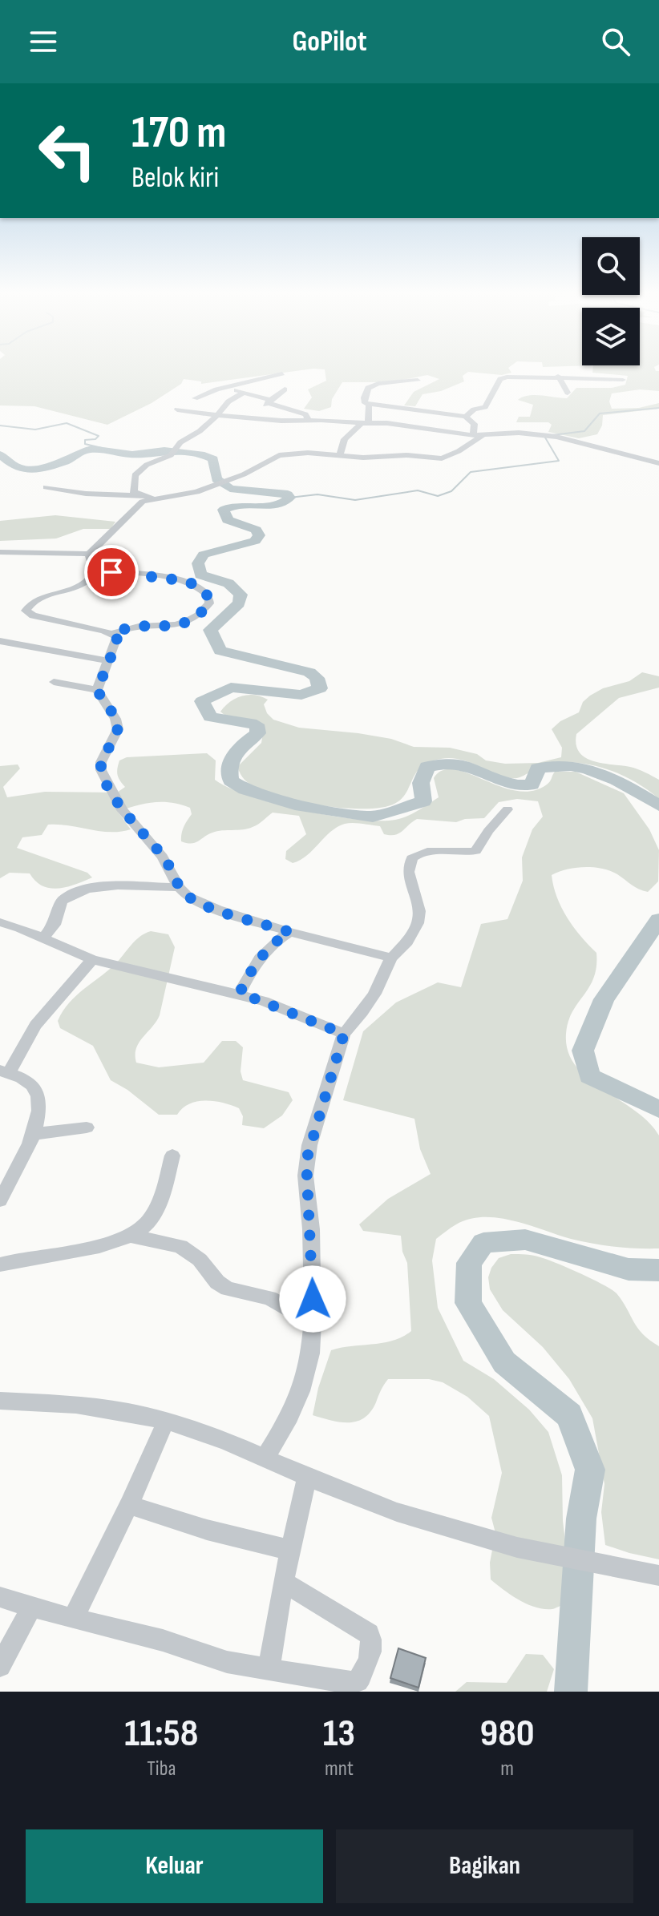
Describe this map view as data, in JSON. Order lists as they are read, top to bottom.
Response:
{
  "page": {
    "header": "GoPilot",
    "turn": ["170 m", "Belok kiri"],
    "eta": [
      "11:58",
      "Tiba",
      "13",
      "mnt",
      "980",
      "m"
    ],
    "buttons": ["Keluar", "Bagikan"]
  }
}
